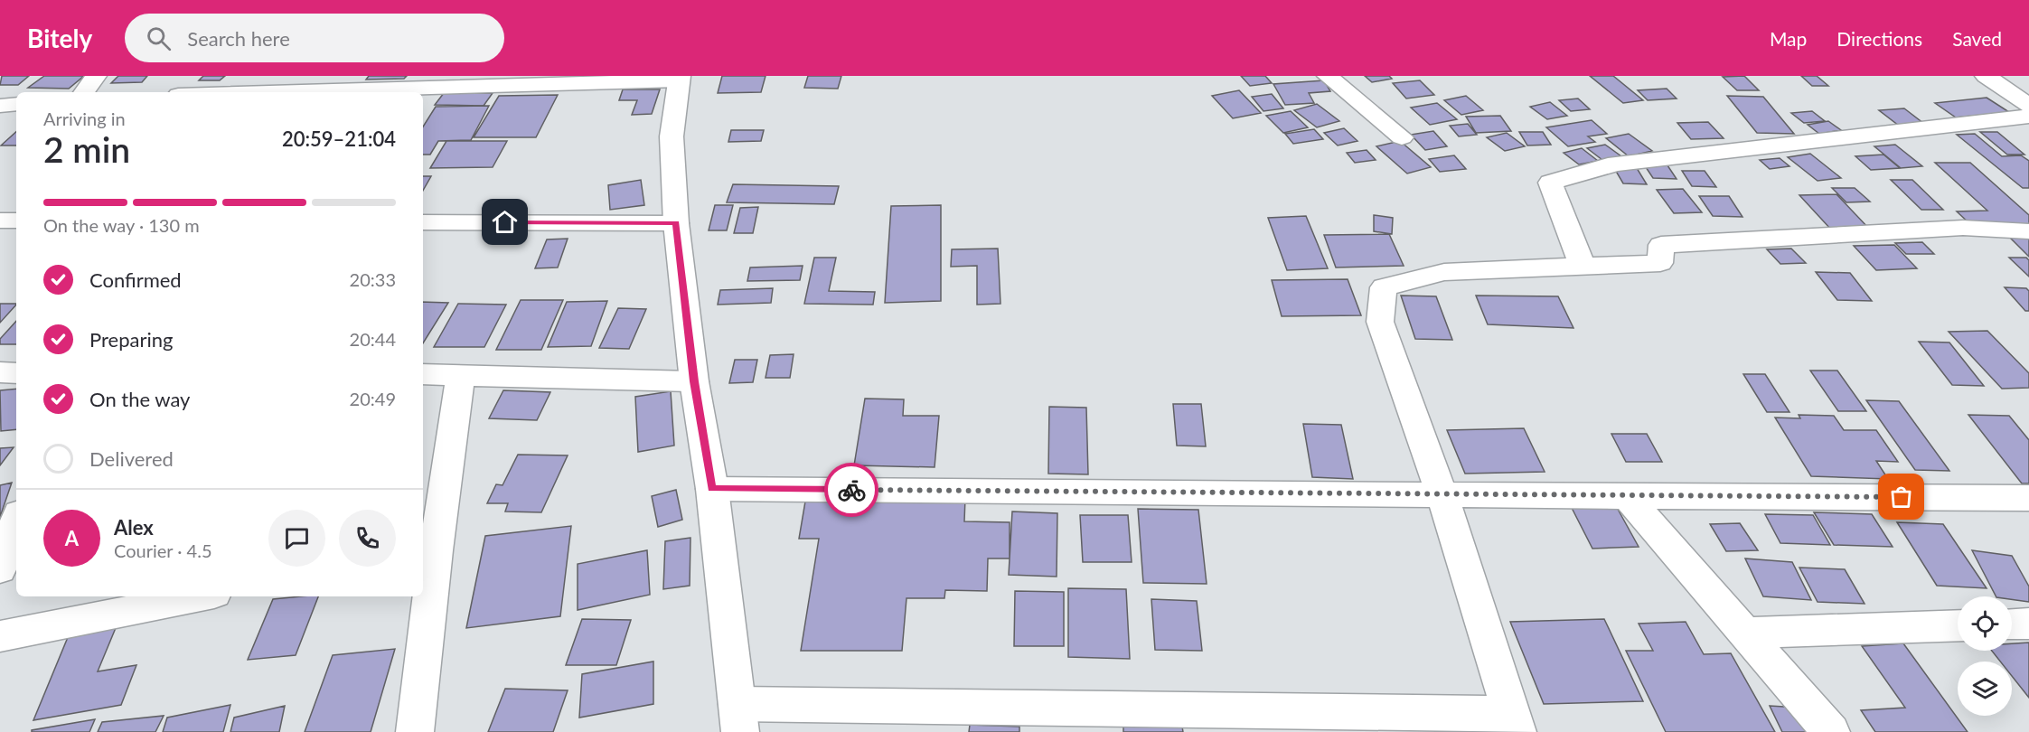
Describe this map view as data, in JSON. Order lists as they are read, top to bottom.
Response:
{
  "page": {
    "header": "Bitely",
    "search": "Search here",
    "nav": ["Map", "Directions", "Saved"],
    "heading": ["2 min", "Arriving in", "20:59–21:04"],
    "panel": ["Alex", "Courier · 4.5"],
    "bar": "On the way · 130 m",
    "list": [
      ["Confirmed", "20:33"],
      ["Preparing", "20:44"],
      ["On the way", "20:49"],
      "Delivered"
    ],
    "round": "A"
  }
}
